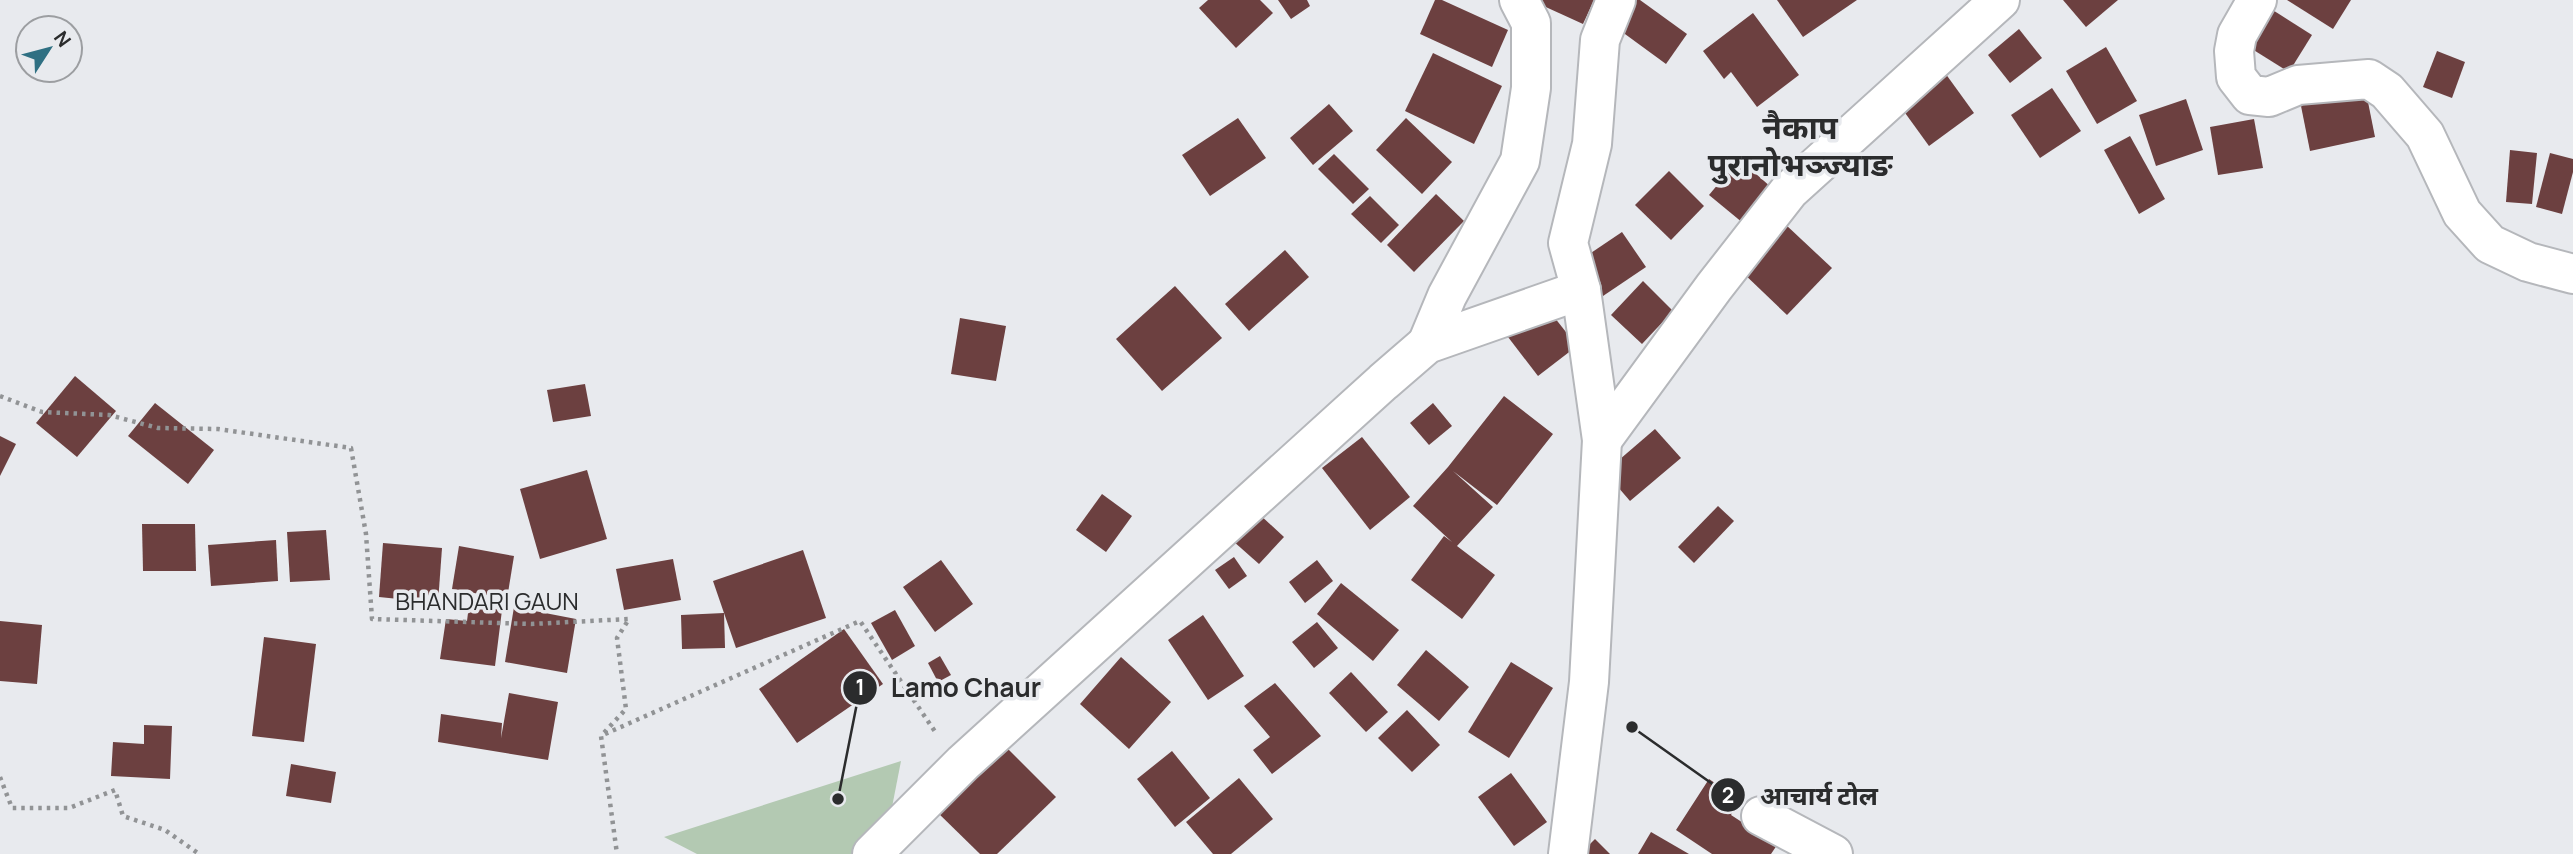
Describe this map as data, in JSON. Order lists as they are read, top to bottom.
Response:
{
  "streets": {
    "path": ["BHANDARI GAUN"]
  },
  "districts": ["नैकाप पुरानोभञ्ज्याङ"],
  "places": ["आचार्य टोल", "Lamo Chaur"],
  "north": "top right"
}
